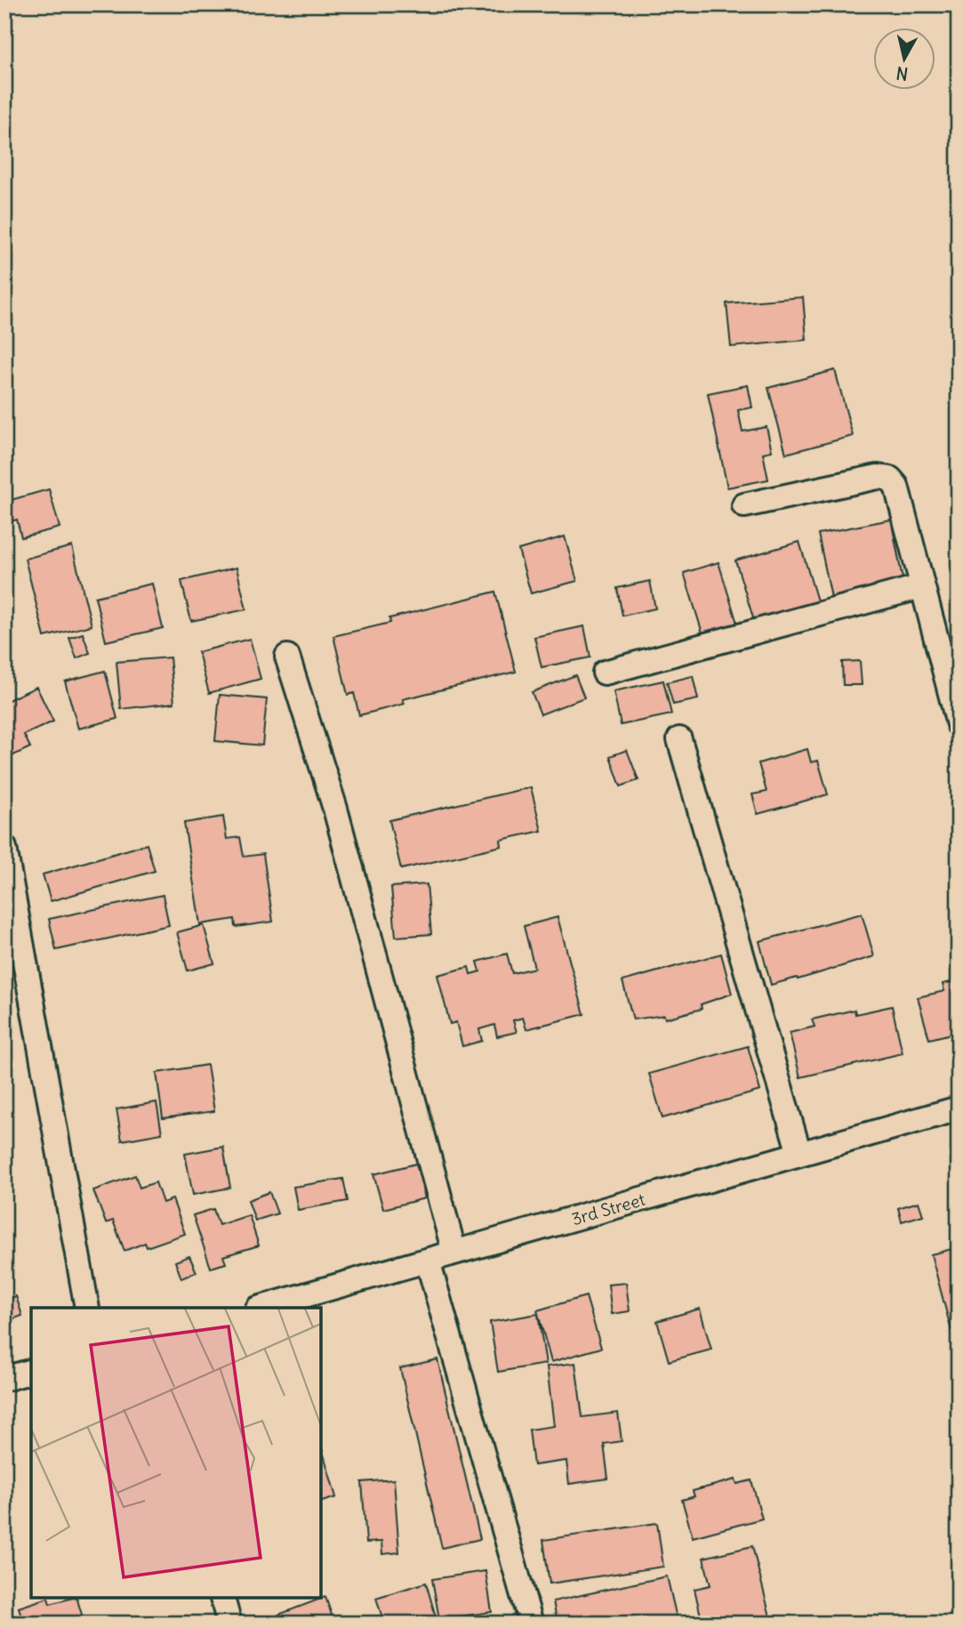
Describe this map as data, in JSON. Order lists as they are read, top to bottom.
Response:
{
  "streets": {
    "street": ["3rd Street"]
  },
  "north": "bottom"
}
